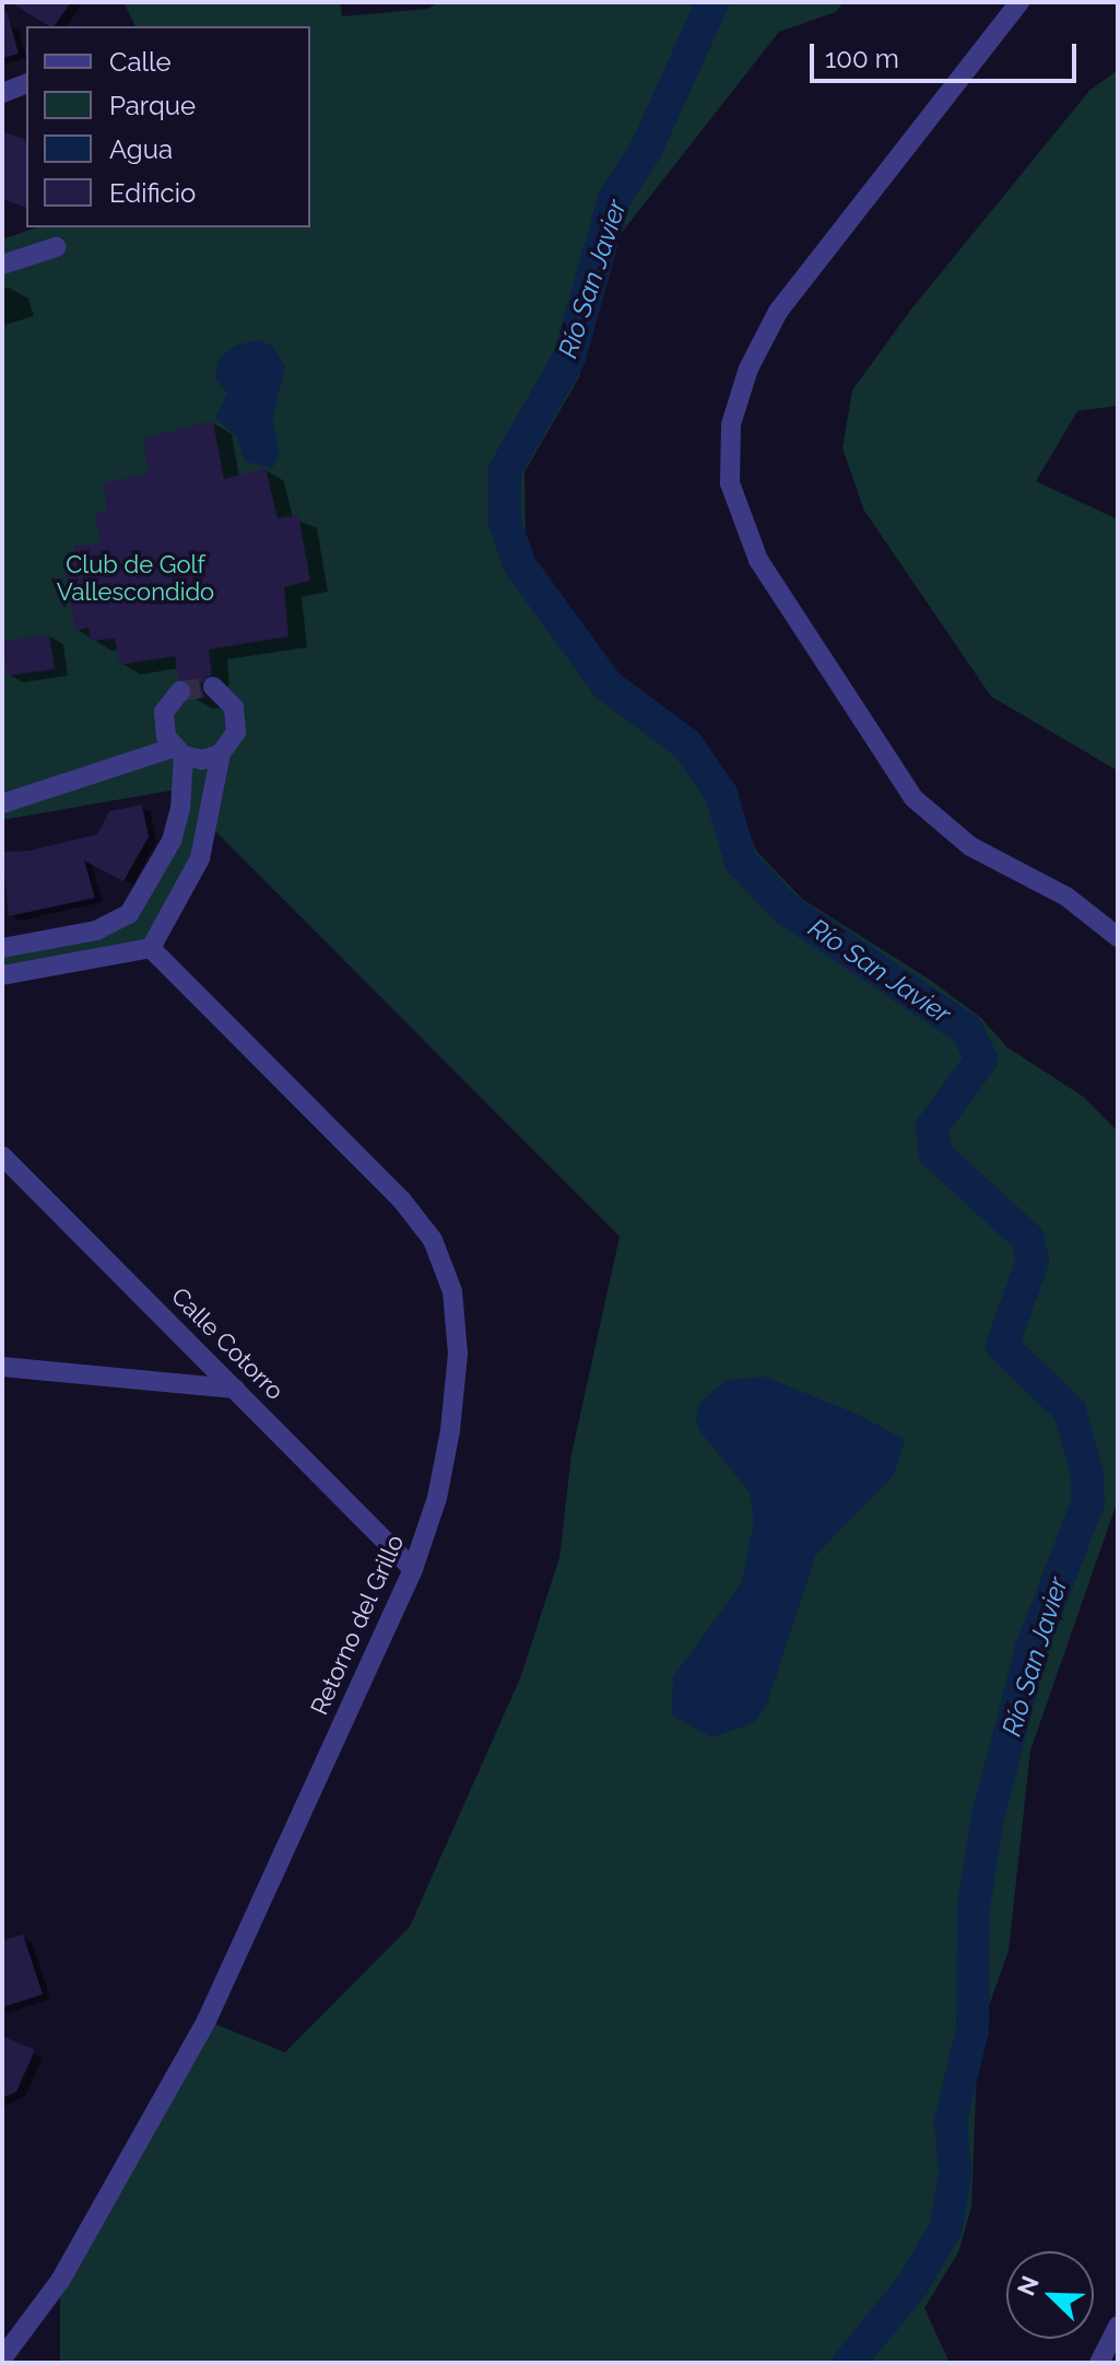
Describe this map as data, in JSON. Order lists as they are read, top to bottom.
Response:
{
  "streets": {
    "street": ["Calle Cotorro", "Retorno del Grillo"]
  },
  "crossings": [
    ["Calle Cotorro", "Retorno del Grillo"]
  ],
  "water": ["Río San Javier"],
  "parks": ["Club de Golf Vallescondido"],
  "legend": [
    "Calle",
    "Parque",
    "Agua",
    "Edificio"
  ],
  "scale_bar": "100 m",
  "north": "top left"
}
